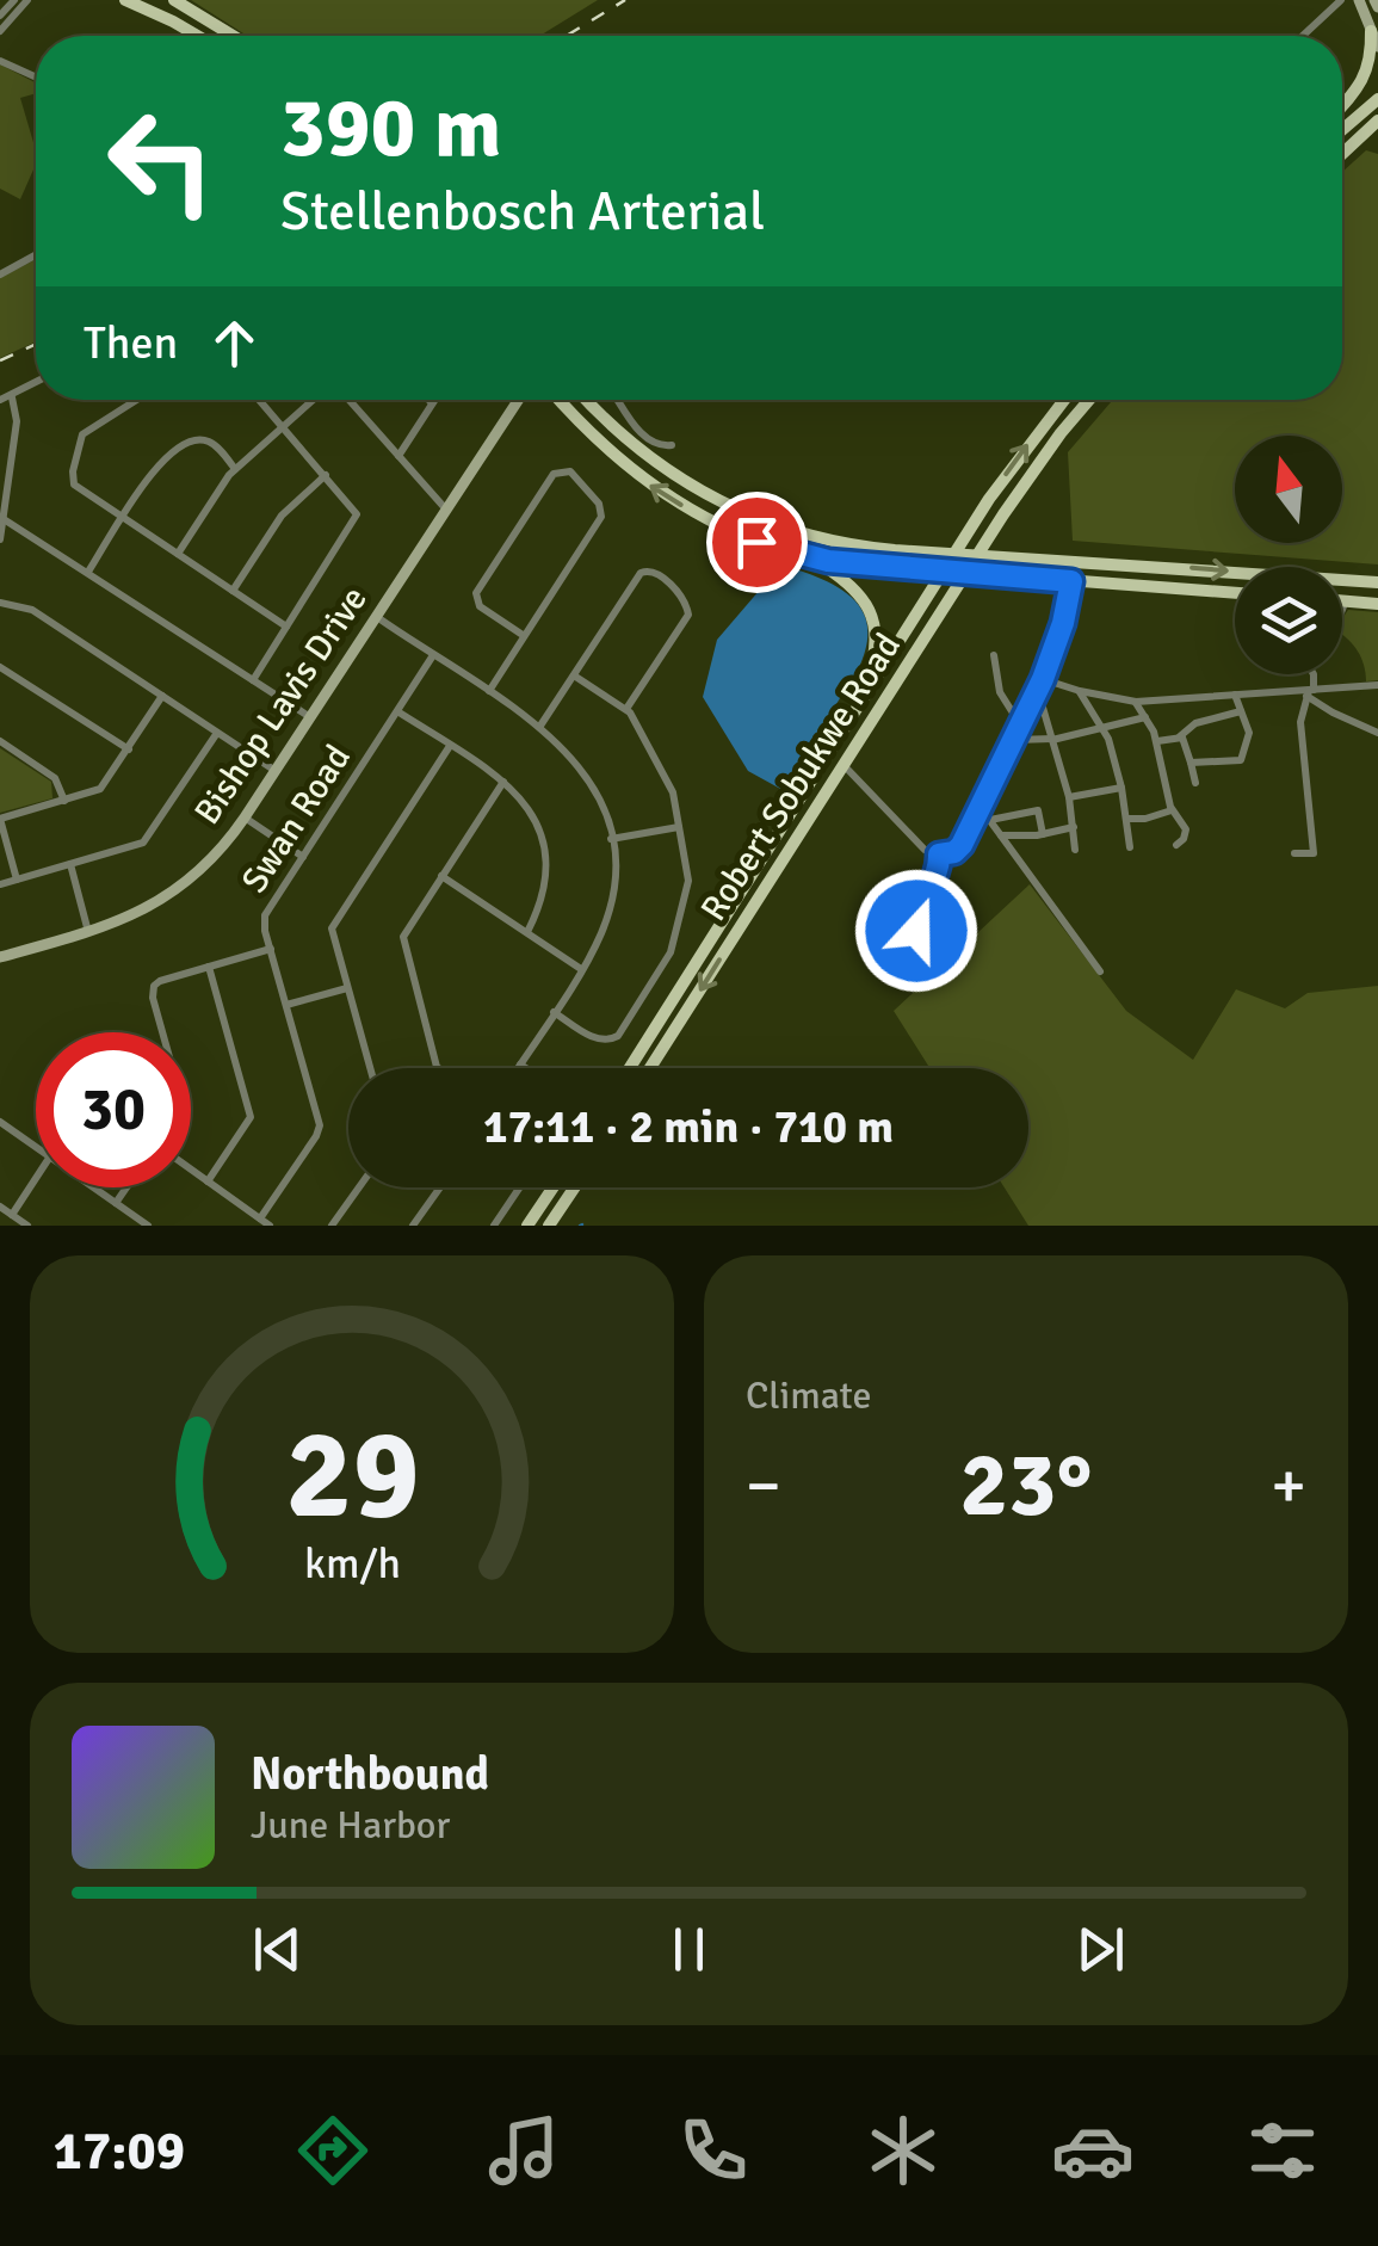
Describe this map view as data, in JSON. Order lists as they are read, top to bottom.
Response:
{
  "streets": {
    "main road": ["Robert Sobukwe Road"],
    "street": ["Bishop Lavis Drive", "Swan Road"]
  },
  "north": "top",
  "page": {
    "turn": ["390 m", "Stellenbosch Arterial"],
    "then": "Then",
    "limit": "30",
    "trip": "17:11 · 2 min · 710 m",
    "tile": "Climate",
    "heat": ["−", "23°", "+"],
    "song": ["Northbound", "June Harbor"],
    "tabs": "17:09",
    "gauge": ["29", "km/h"]
  }
}
